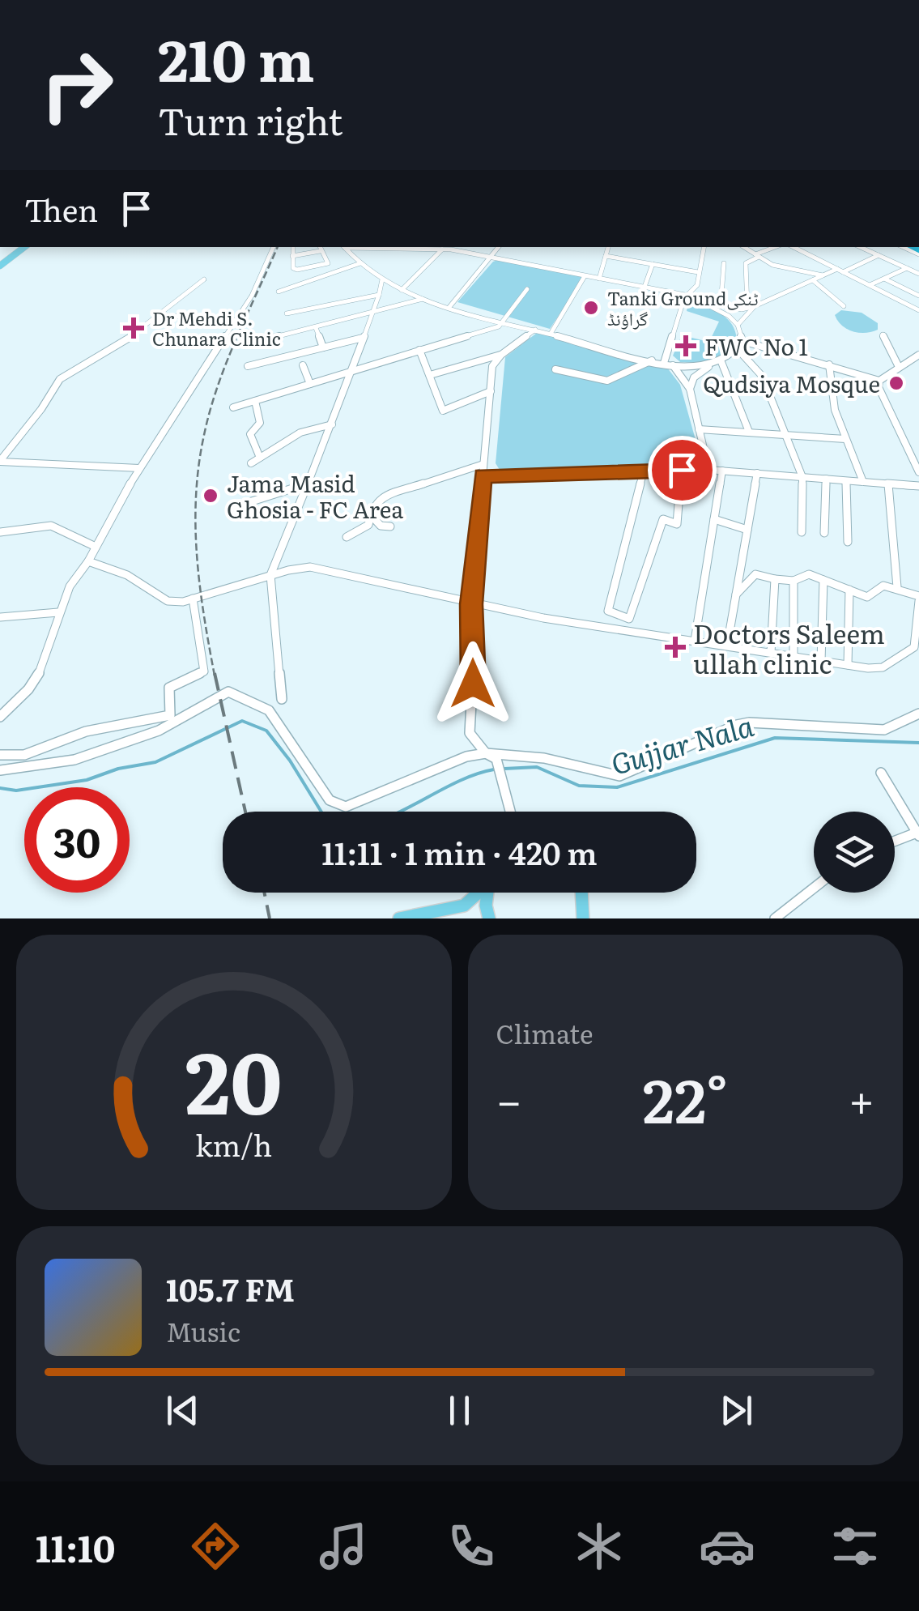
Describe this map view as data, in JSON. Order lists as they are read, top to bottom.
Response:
{
  "water": ["Gujjar Nala"],
  "places": {
    "other": ["Tanki Groundٹنکی گراؤنڈ", "Qudsiya Mosque", "Jama Masid Ghosia - FC Area"],
    "health": ["Dr Mehdi S. Chunara Clinic", "FWC No 1", "Doctors Saleem ullah clinic"]
  },
  "page": {
    "turn": ["210 m", "Turn right"],
    "then": "Then",
    "limit": "30",
    "trip": "11:11 · 1 min · 420 m",
    "tile": "Climate",
    "heat": ["−", "22°", "+"],
    "song": ["105.7 FM", "Music"],
    "tabs": "11:10",
    "gauge": ["20", "km/h"]
  }
}
